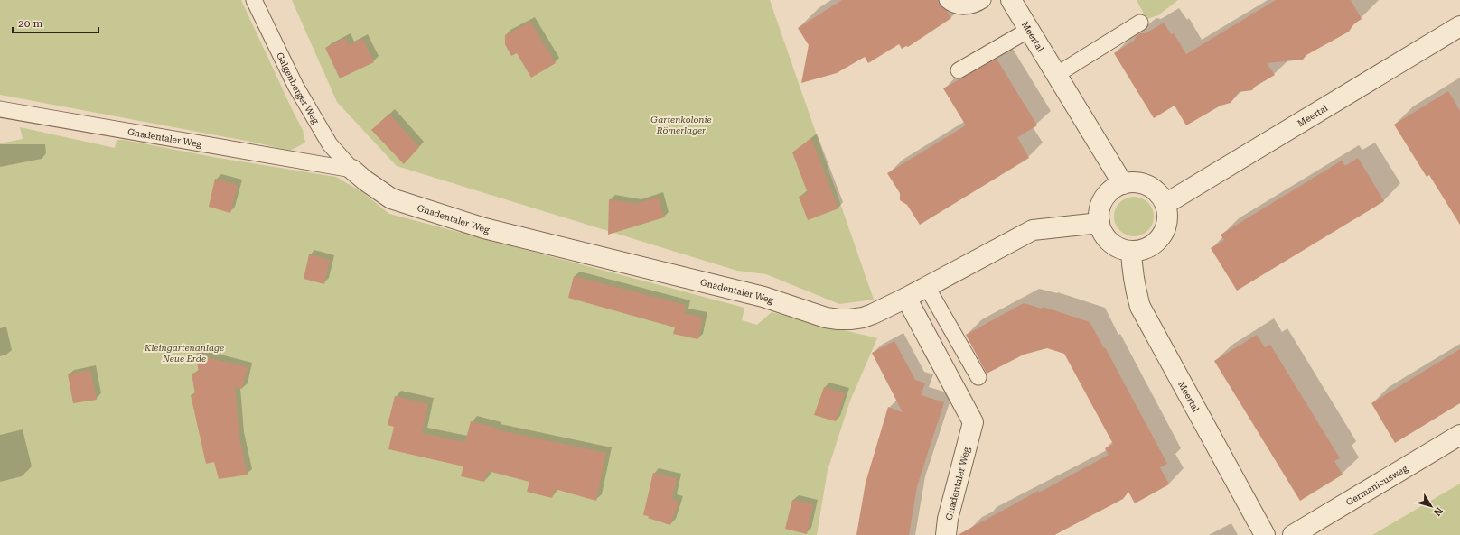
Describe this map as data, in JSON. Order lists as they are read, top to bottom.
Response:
{
  "streets": {
    "street": ["Meertal", "Gnadentaler Weg", "Germanicusweg"],
    "lane": ["Galgenberger Weg"]
  },
  "crossings": [
    ["Meertal", "Gnadentaler Weg"],
    ["Galgenberger Weg", "Gnadentaler Weg"]
  ],
  "parks": ["Gartenkolonie Römerlager", "Kleingartenanlage Neue Erde"],
  "scale_bar": "20 m",
  "north": "bottom right"
}
